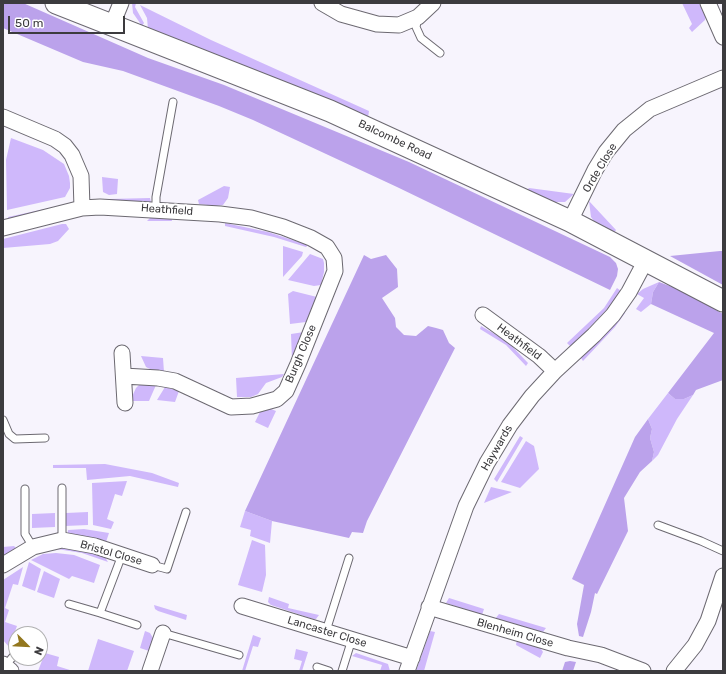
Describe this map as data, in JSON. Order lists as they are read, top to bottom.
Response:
{
  "streets": {
    "main road": ["Balcombe Road"],
    "street": [
      "Orde Close",
      "Heathfield",
      "Burgh Close",
      "Haywards",
      "Bristol Close",
      "Lancaster Close",
      "Blenheim Close"
    ]
  },
  "crossings": [
    ["Balcombe Road", "Orde Close"],
    ["Balcombe Road", "Haywards"],
    ["Heathfield", "Burgh Close"],
    ["Heathfield", "Haywards"],
    ["Haywards", "Lancaster Close"],
    ["Haywards", "Blenheim Close"]
  ],
  "scale_bar": "50 m",
  "north": "bottom right"
}
